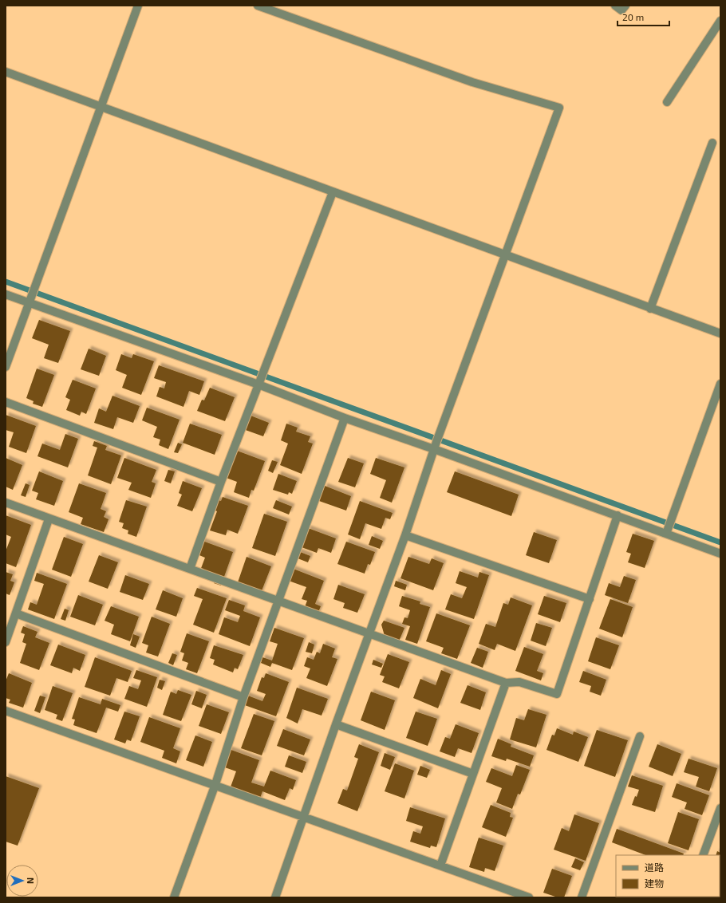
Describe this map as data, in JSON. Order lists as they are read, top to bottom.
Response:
{
  "legend": ["道路", "建物"],
  "scale_bar": "20 m",
  "north": "right"
}
